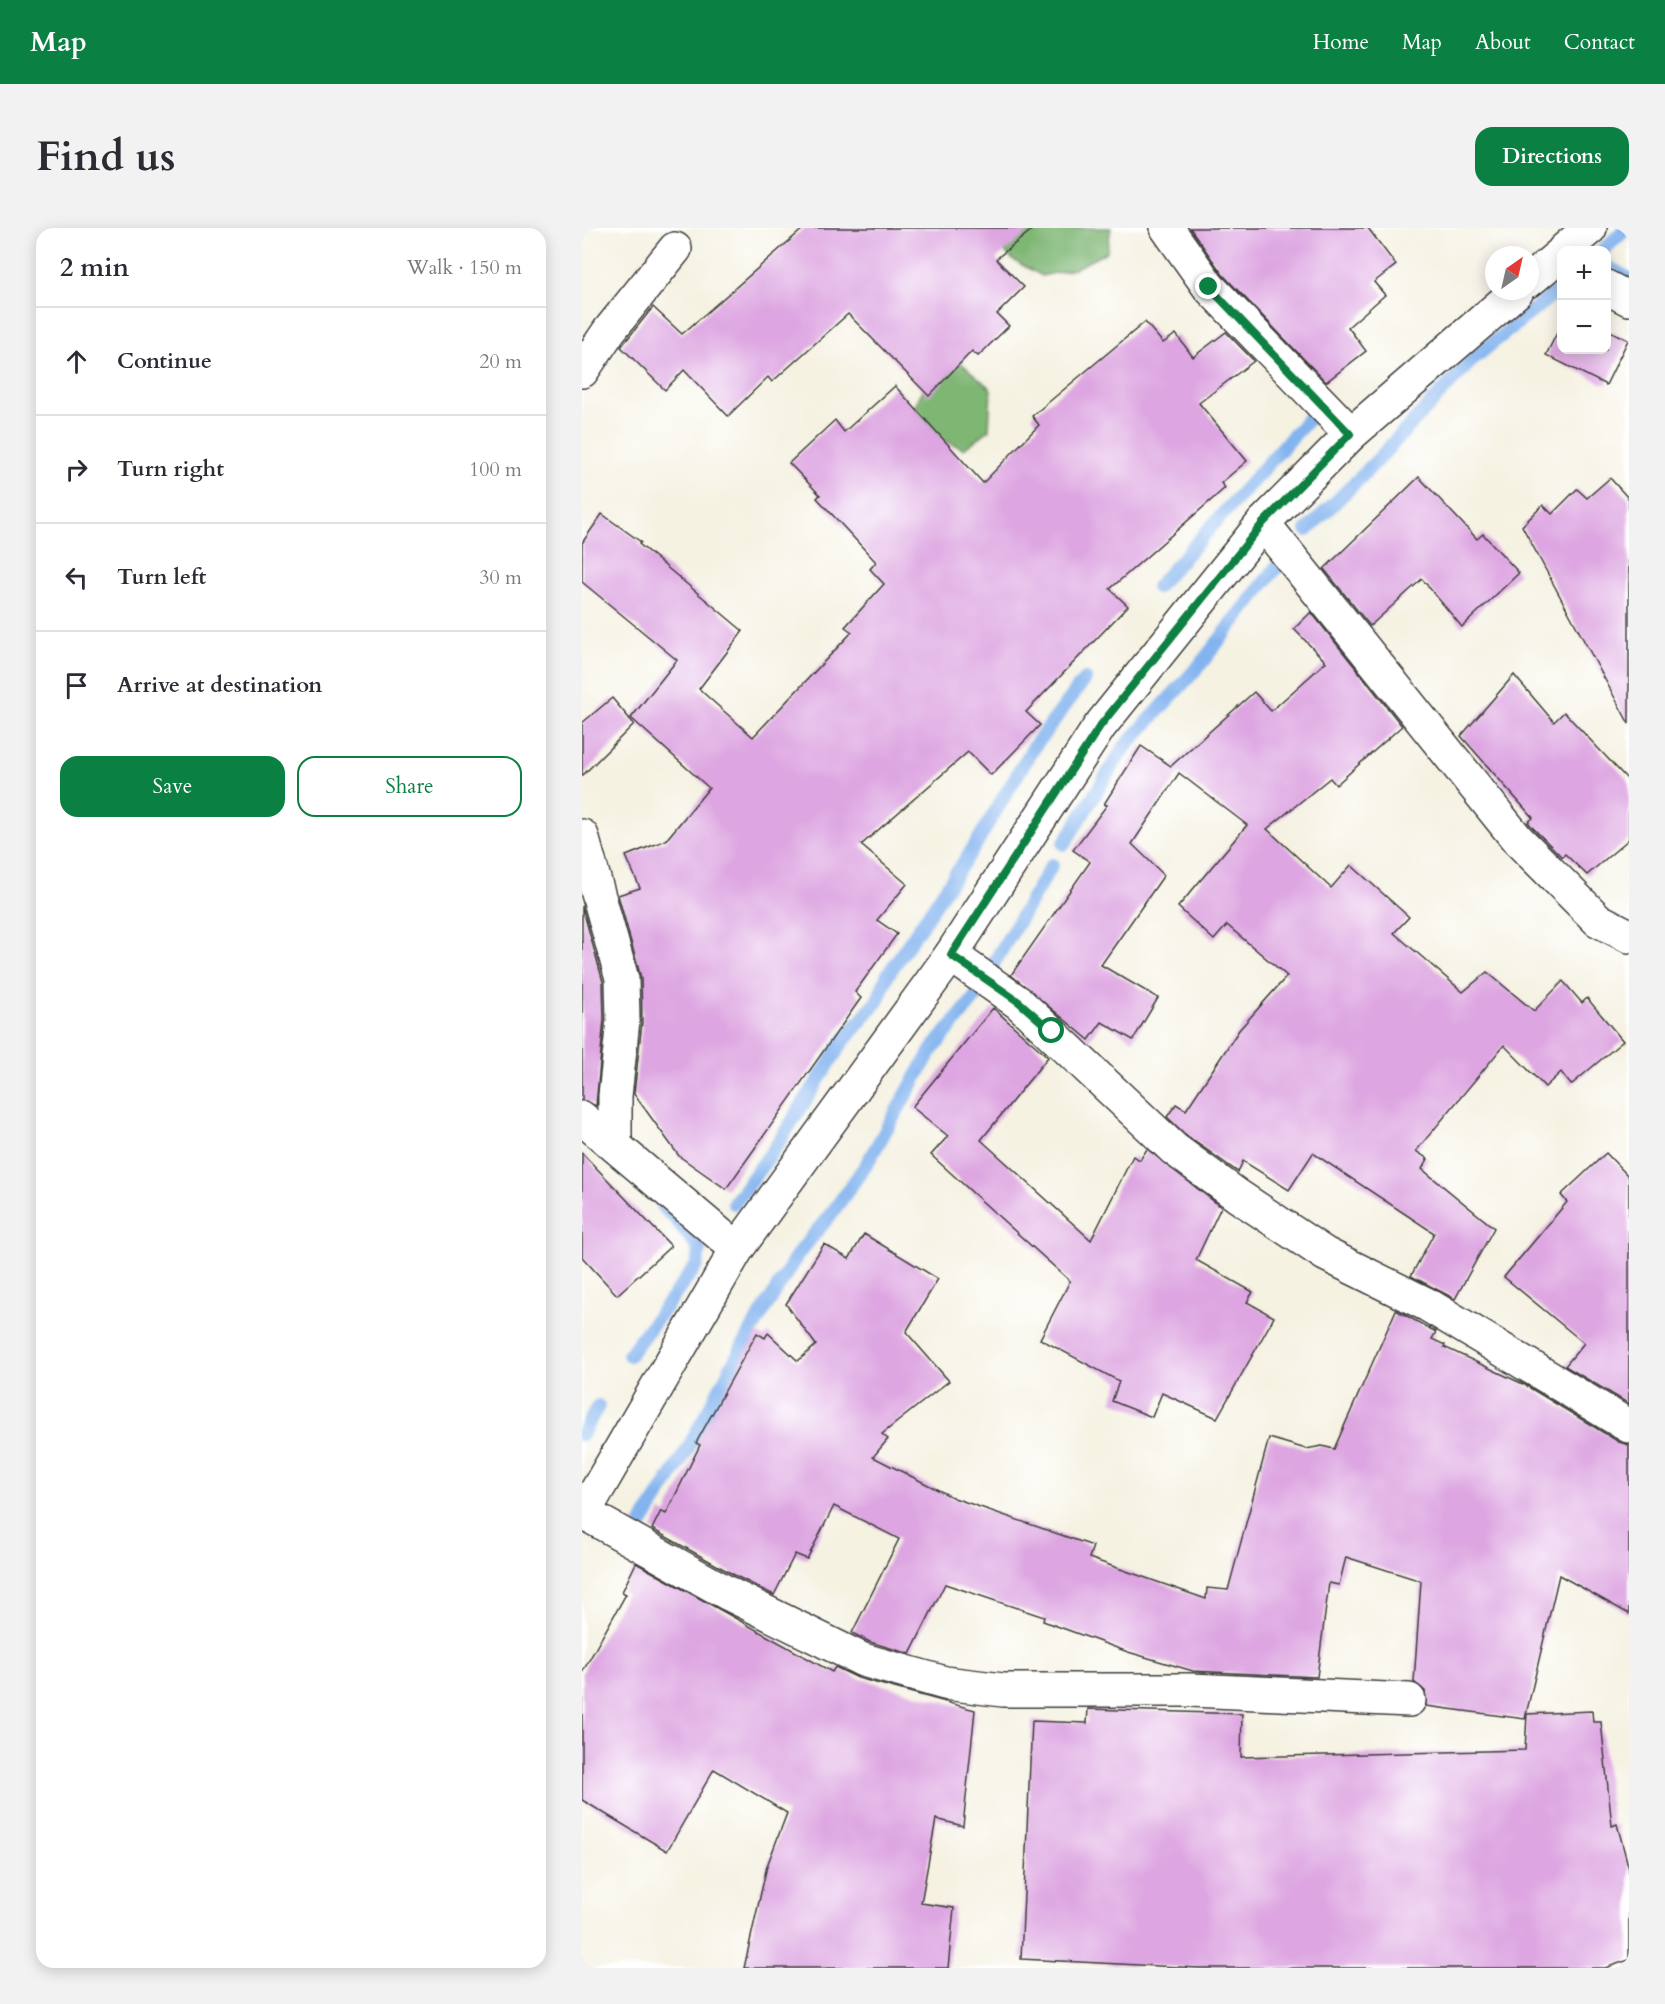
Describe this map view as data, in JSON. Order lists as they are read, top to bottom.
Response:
{
  "north": "top right",
  "page": {
    "header": "Map",
    "nav": [
      "Home",
      "Map",
      "About",
      "Contact"
    ],
    "buttons": [
      "Directions",
      ["Save", "Share"]
    ],
    "title": "Find us",
    "heading": ["2 min", "Walk · 150 m"],
    "map_buttons": ["+", "−"],
    "list": [
      ["Continue", "20 m"],
      ["Turn right", "100 m"],
      ["Turn left", "30 m"],
      "Arrive at destination"
    ]
  }
}
